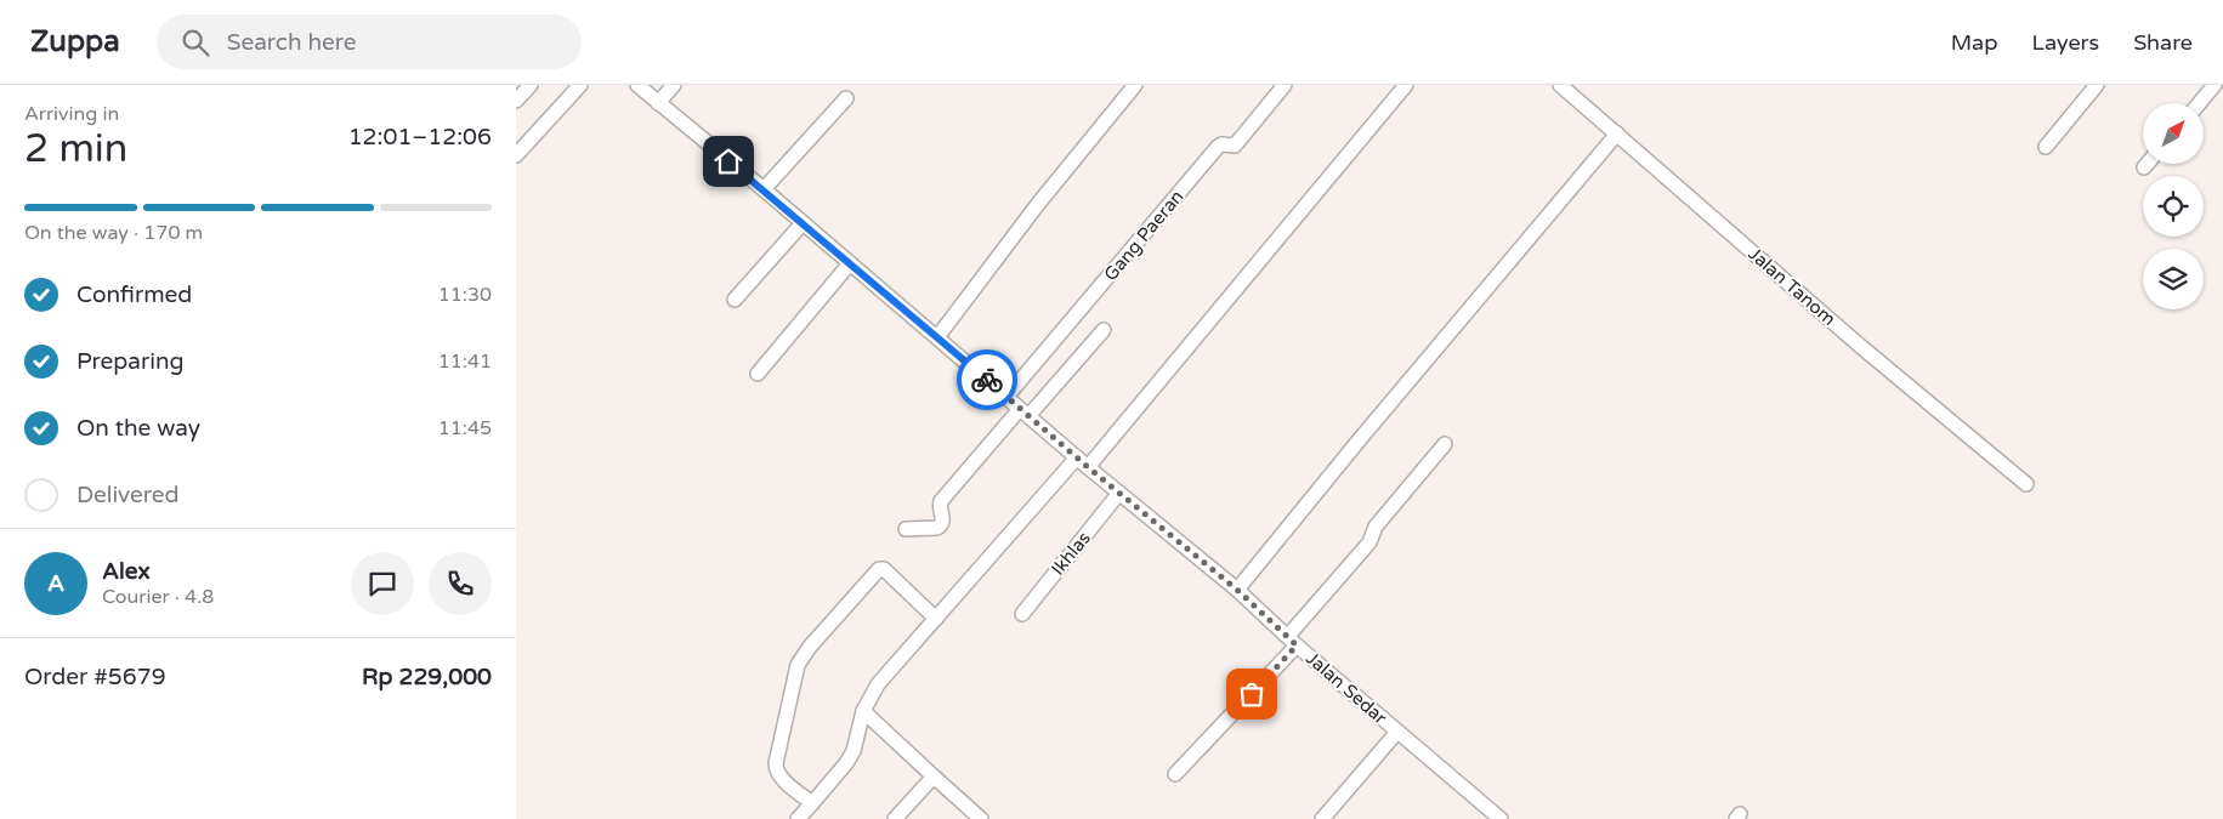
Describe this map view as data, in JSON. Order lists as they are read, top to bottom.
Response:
{
  "streets": {
    "street": [
      "Gang Paeran",
      "Jalan Tanom",
      "Ikhlas",
      "Jalan Sedar"
    ]
  },
  "crossings": [
    ["Gang Paeran", "Jalan Sedar"],
    ["Ikhlas", "Jalan Sedar"]
  ],
  "north": "top right",
  "page": {
    "header": "Zuppa",
    "search": "Search here",
    "nav": ["Map", "Layers", "Share"],
    "heading": ["2 min", "Arriving in", "12:01–12:06"],
    "panel": [
      "Alex",
      "Courier · 4.8",
      "Order #5679",
      "Rp 229,000"
    ],
    "bar": "On the way · 170 m",
    "list": [
      ["Confirmed", "11:30"],
      ["Preparing", "11:41"],
      ["On the way", "11:45"],
      "Delivered"
    ],
    "round": "A"
  }
}
